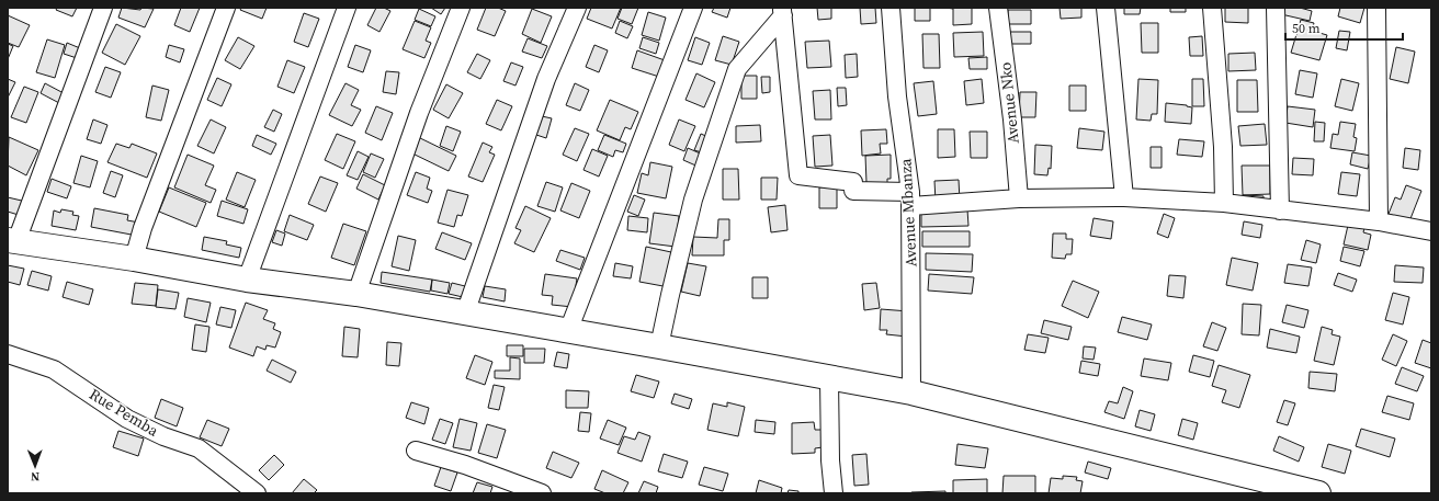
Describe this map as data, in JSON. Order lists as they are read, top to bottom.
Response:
{
  "streets": {
    "street": ["Avenue Nko", "Avenue Mbanza", "Rue Pemba"]
  },
  "scale_bar": "50 m",
  "north": "bottom"
}
